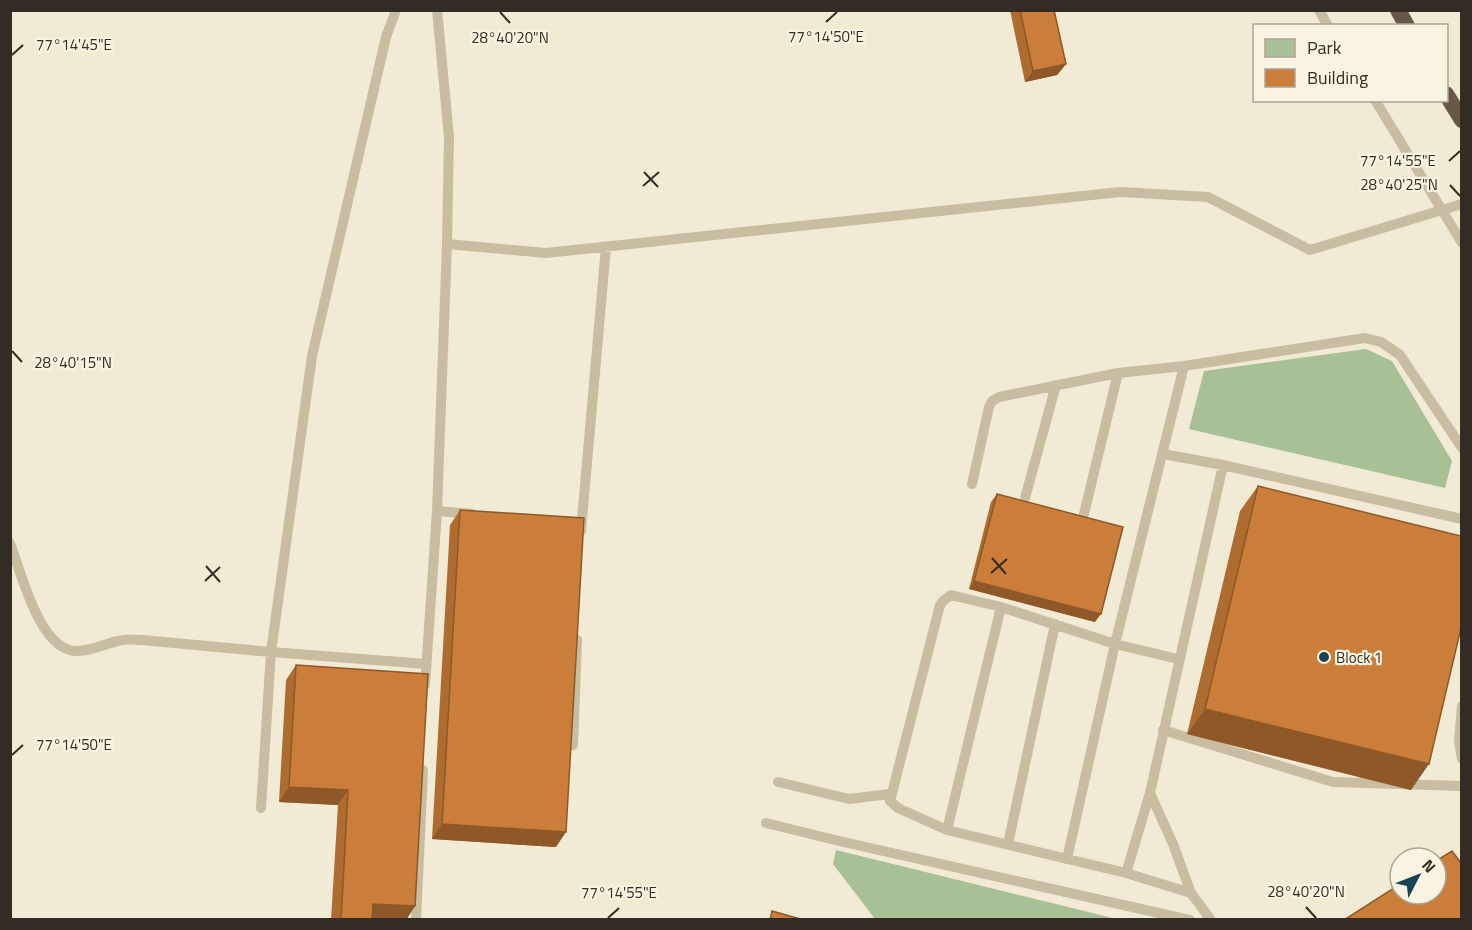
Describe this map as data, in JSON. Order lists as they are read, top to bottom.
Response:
{
  "places": ["Block 1"],
  "legend": ["Park", "Building"],
  "north": "top right",
  "coordinates": [
    "77°14'50\"E",
    "28°40'20\"N",
    "77°14'45\"E",
    "77°14'55\"E",
    "28°40'25\"N",
    "28°40'15\"N"
  ]
}
